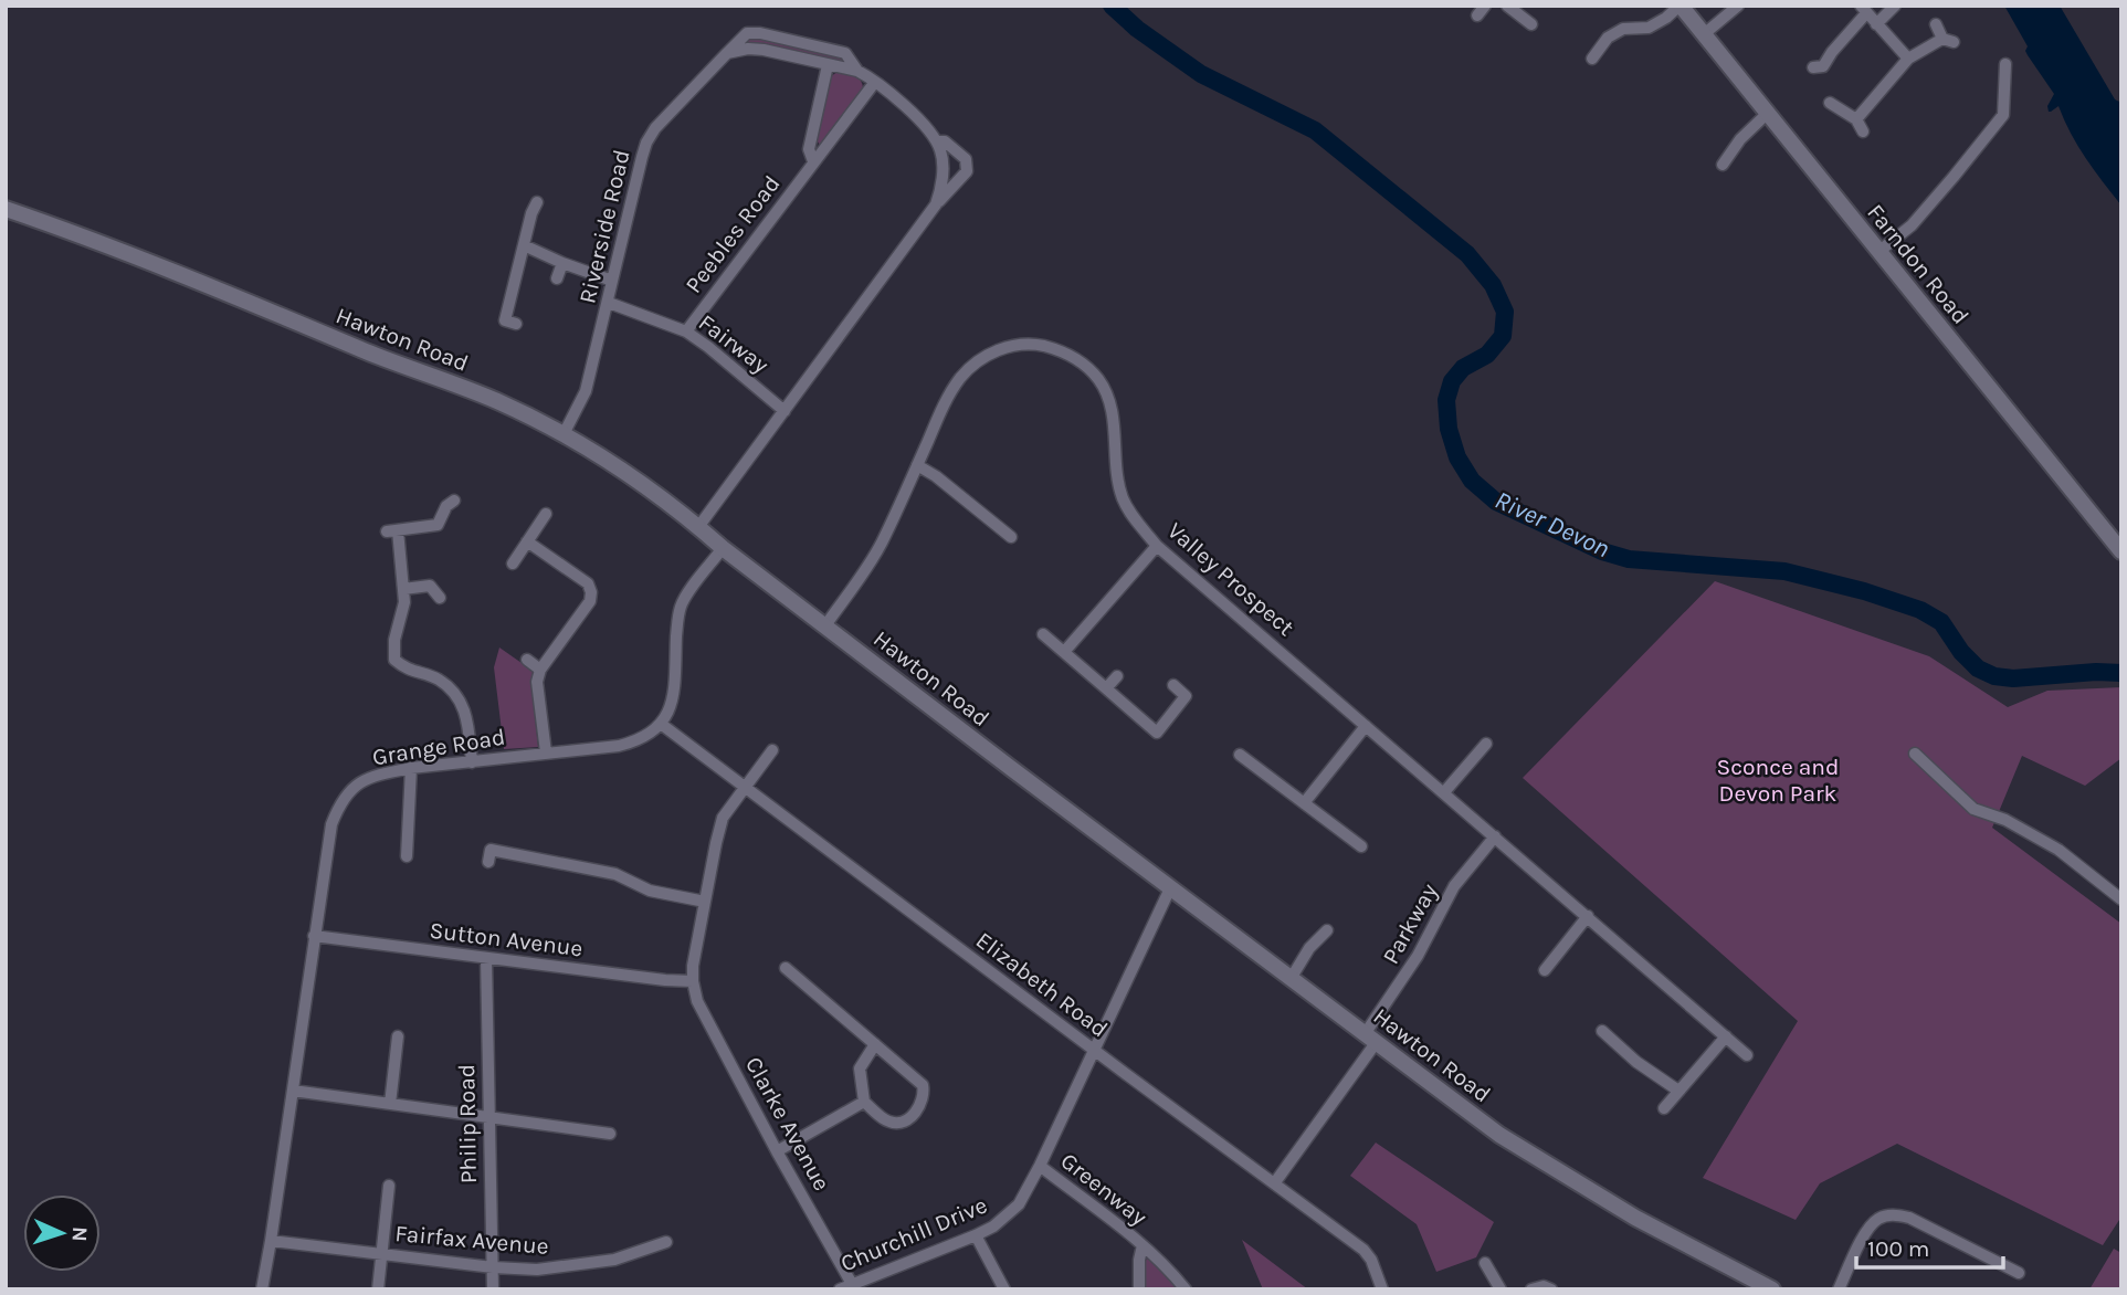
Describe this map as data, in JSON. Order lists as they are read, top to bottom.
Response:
{
  "streets": {
    "street": [
      "Riverside Road",
      "Peebles Road",
      "Farndon Road",
      "Hawton Road",
      "Fairway",
      "Valley Prospect",
      "Grange Road",
      "Parkway",
      "Sutton Avenue",
      "Elizabeth Road",
      "Philip Road",
      "Clarke Avenue",
      "Greenway",
      "Churchill Drive",
      "Fairfax Avenue"
    ]
  },
  "crossings": [
    ["Riverside Road", "Peebles Road"],
    ["Riverside Road", "Hawton Road"],
    ["Riverside Road", "Fairway"],
    ["Peebles Road", "Fairway"],
    ["Hawton Road", "Valley Prospect"],
    ["Hawton Road", "Parkway"],
    ["Hawton Road", "Churchill Drive"],
    ["Valley Prospect", "Parkway"],
    ["Grange Road", "Sutton Avenue"],
    ["Grange Road", "Elizabeth Road"],
    ["Grange Road", "Fairfax Avenue"],
    ["Parkway", "Elizabeth Road"],
    ["Sutton Avenue", "Philip Road"],
    ["Sutton Avenue", "Clarke Avenue"],
    ["Elizabeth Road", "Churchill Drive"],
    ["Philip Road", "Fairfax Avenue"],
    ["Clarke Avenue", "Churchill Drive"],
    ["Greenway", "Churchill Drive"]
  ],
  "water": ["River Devon"],
  "parks": ["Sconce and Devon Park"],
  "scale_bar": "100 m",
  "north": "right"
}
